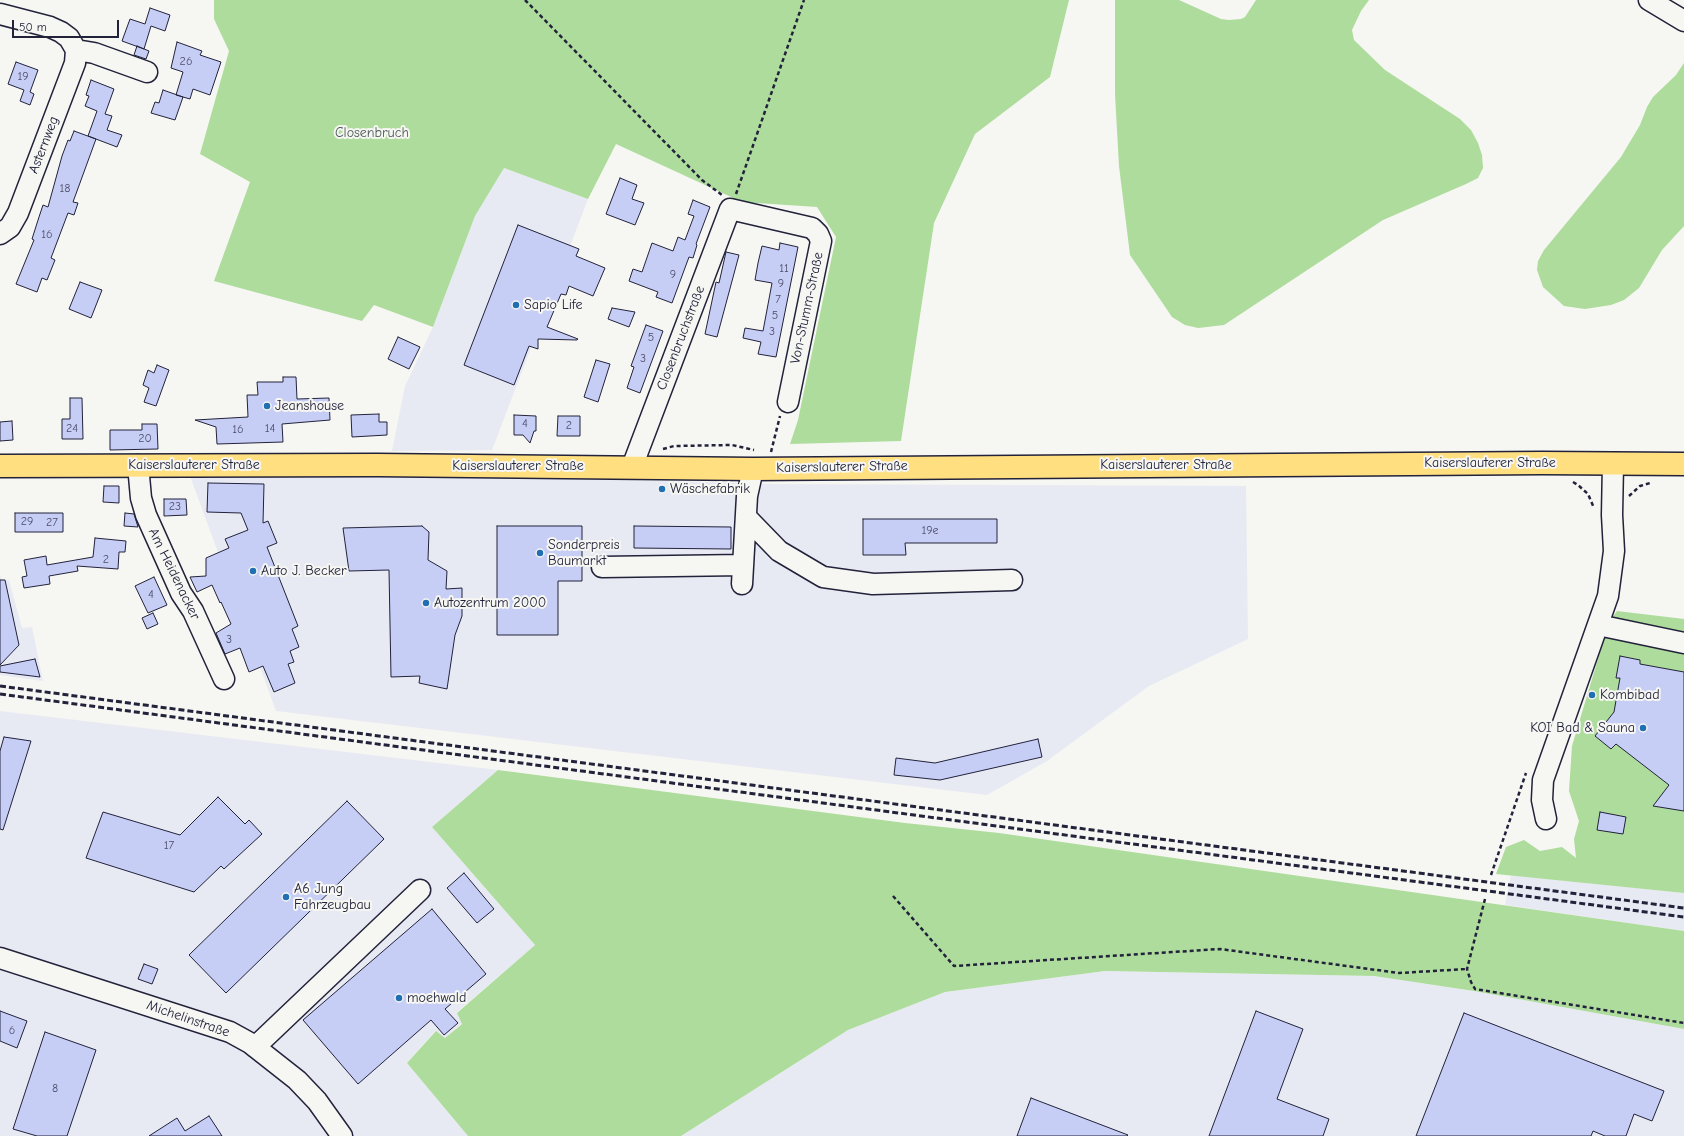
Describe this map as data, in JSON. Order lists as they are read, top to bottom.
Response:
{
  "streets": {
    "main road": ["Kaiserslauterer Straße"],
    "street": [
      "Asternweg",
      "Von-Stumm-Straße",
      "Closenbruchstraße",
      "Am Heidenacker",
      "Michelinstraße"
    ]
  },
  "crossings": [
    ["Von-Stumm-Straße", "Closenbruchstraße"],
    ["Closenbruchstraße", "Kaiserslauterer Straße"],
    ["Kaiserslauterer Straße", "Am Heidenacker"]
  ],
  "parks": ["Closenbruch"],
  "places": [
    "Sapio Life",
    "Jeanshouse",
    "Wäschefabrik",
    "Sonderpreis Baumarkt",
    "Auto J. Becker",
    "Autozentrum 2000",
    "Kombibad",
    "KOI Bad & Sauna",
    "A6 Jung Fahrzeugbau",
    "moehwald"
  ],
  "house_numbers": [
    "26",
    "19",
    "18",
    "16",
    "11",
    "9",
    "9",
    "7",
    "5",
    "3",
    "5",
    "3",
    "4",
    "2",
    "24",
    "14",
    "16",
    "20",
    "23",
    "29",
    "27",
    "19e",
    "2",
    "4",
    "3",
    "17",
    "6",
    "8"
  ],
  "scale_bar": "50 m"
}
